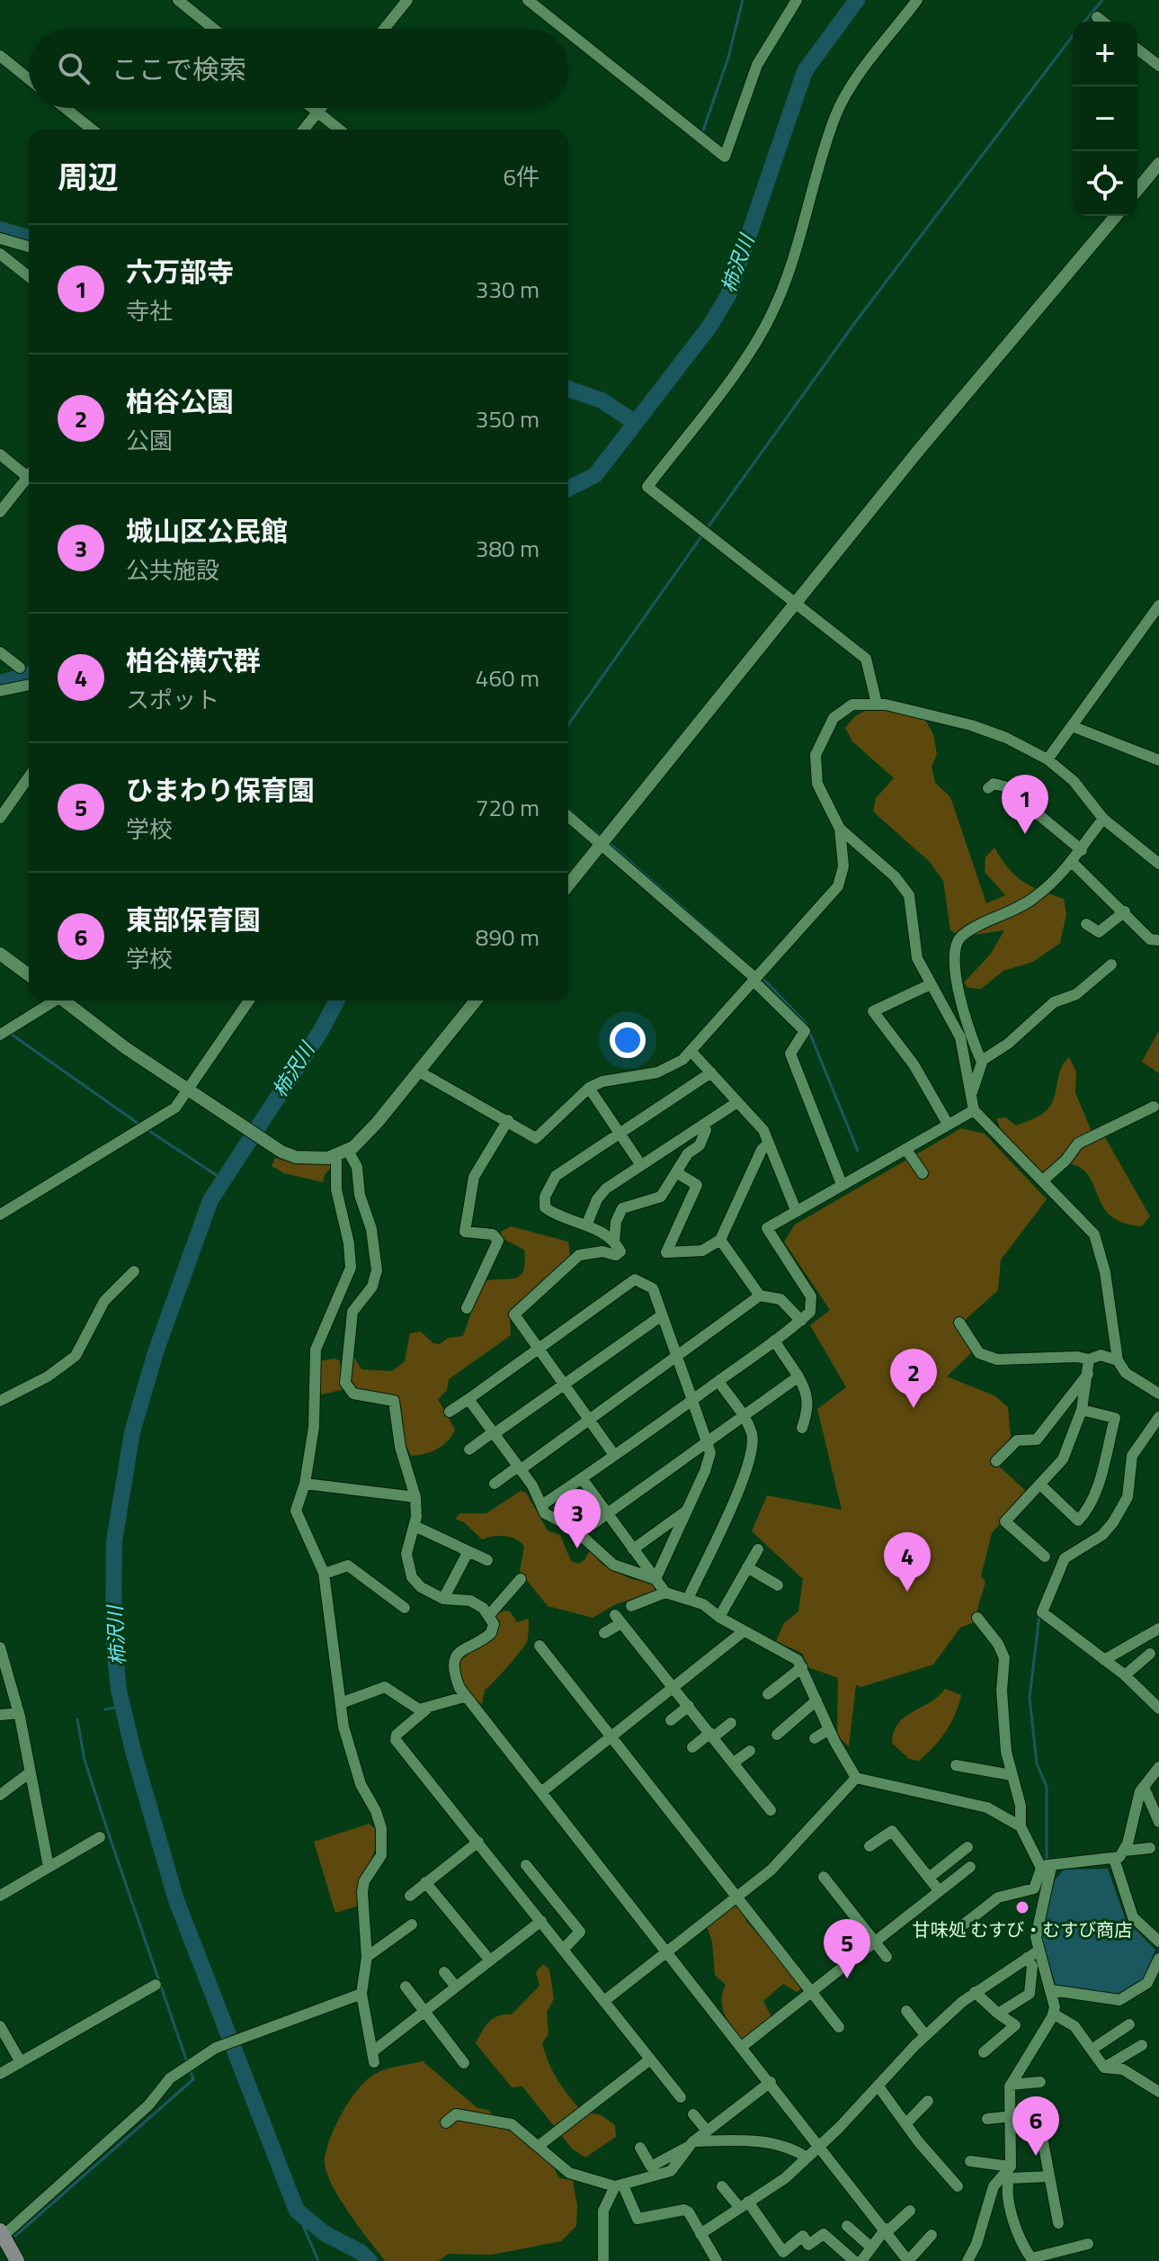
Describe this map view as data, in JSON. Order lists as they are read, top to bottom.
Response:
{
  "water": ["柿沢川"],
  "places": ["甘味処 むすび・むすび商店"],
  "page": {
    "map_buttons": ["+", "−"],
    "search": "ここで検索",
    "heading": ["周辺", "6件"],
    "list": [
      {
        "mark": "1",
        "name": "六万部寺",
        "note": "寺社",
        "value": "330 m"
      },
      {
        "mark": "2",
        "name": "柏谷公園",
        "note": "公園",
        "value": "350 m"
      },
      {
        "mark": "3",
        "name": "城山区公民館",
        "note": "公共施設",
        "value": "380 m"
      },
      {
        "mark": "4",
        "name": "柏谷横穴群",
        "note": "スポット",
        "value": "460 m"
      },
      {
        "mark": "5",
        "name": "ひまわり保育園",
        "note": "学校",
        "value": "720 m"
      },
      {
        "mark": "6",
        "name": "東部保育園",
        "note": "学校",
        "value": "890 m"
      }
    ],
    "pins": [
      "1",
      "2",
      "3",
      "4",
      "5",
      "6"
    ]
  }
}
